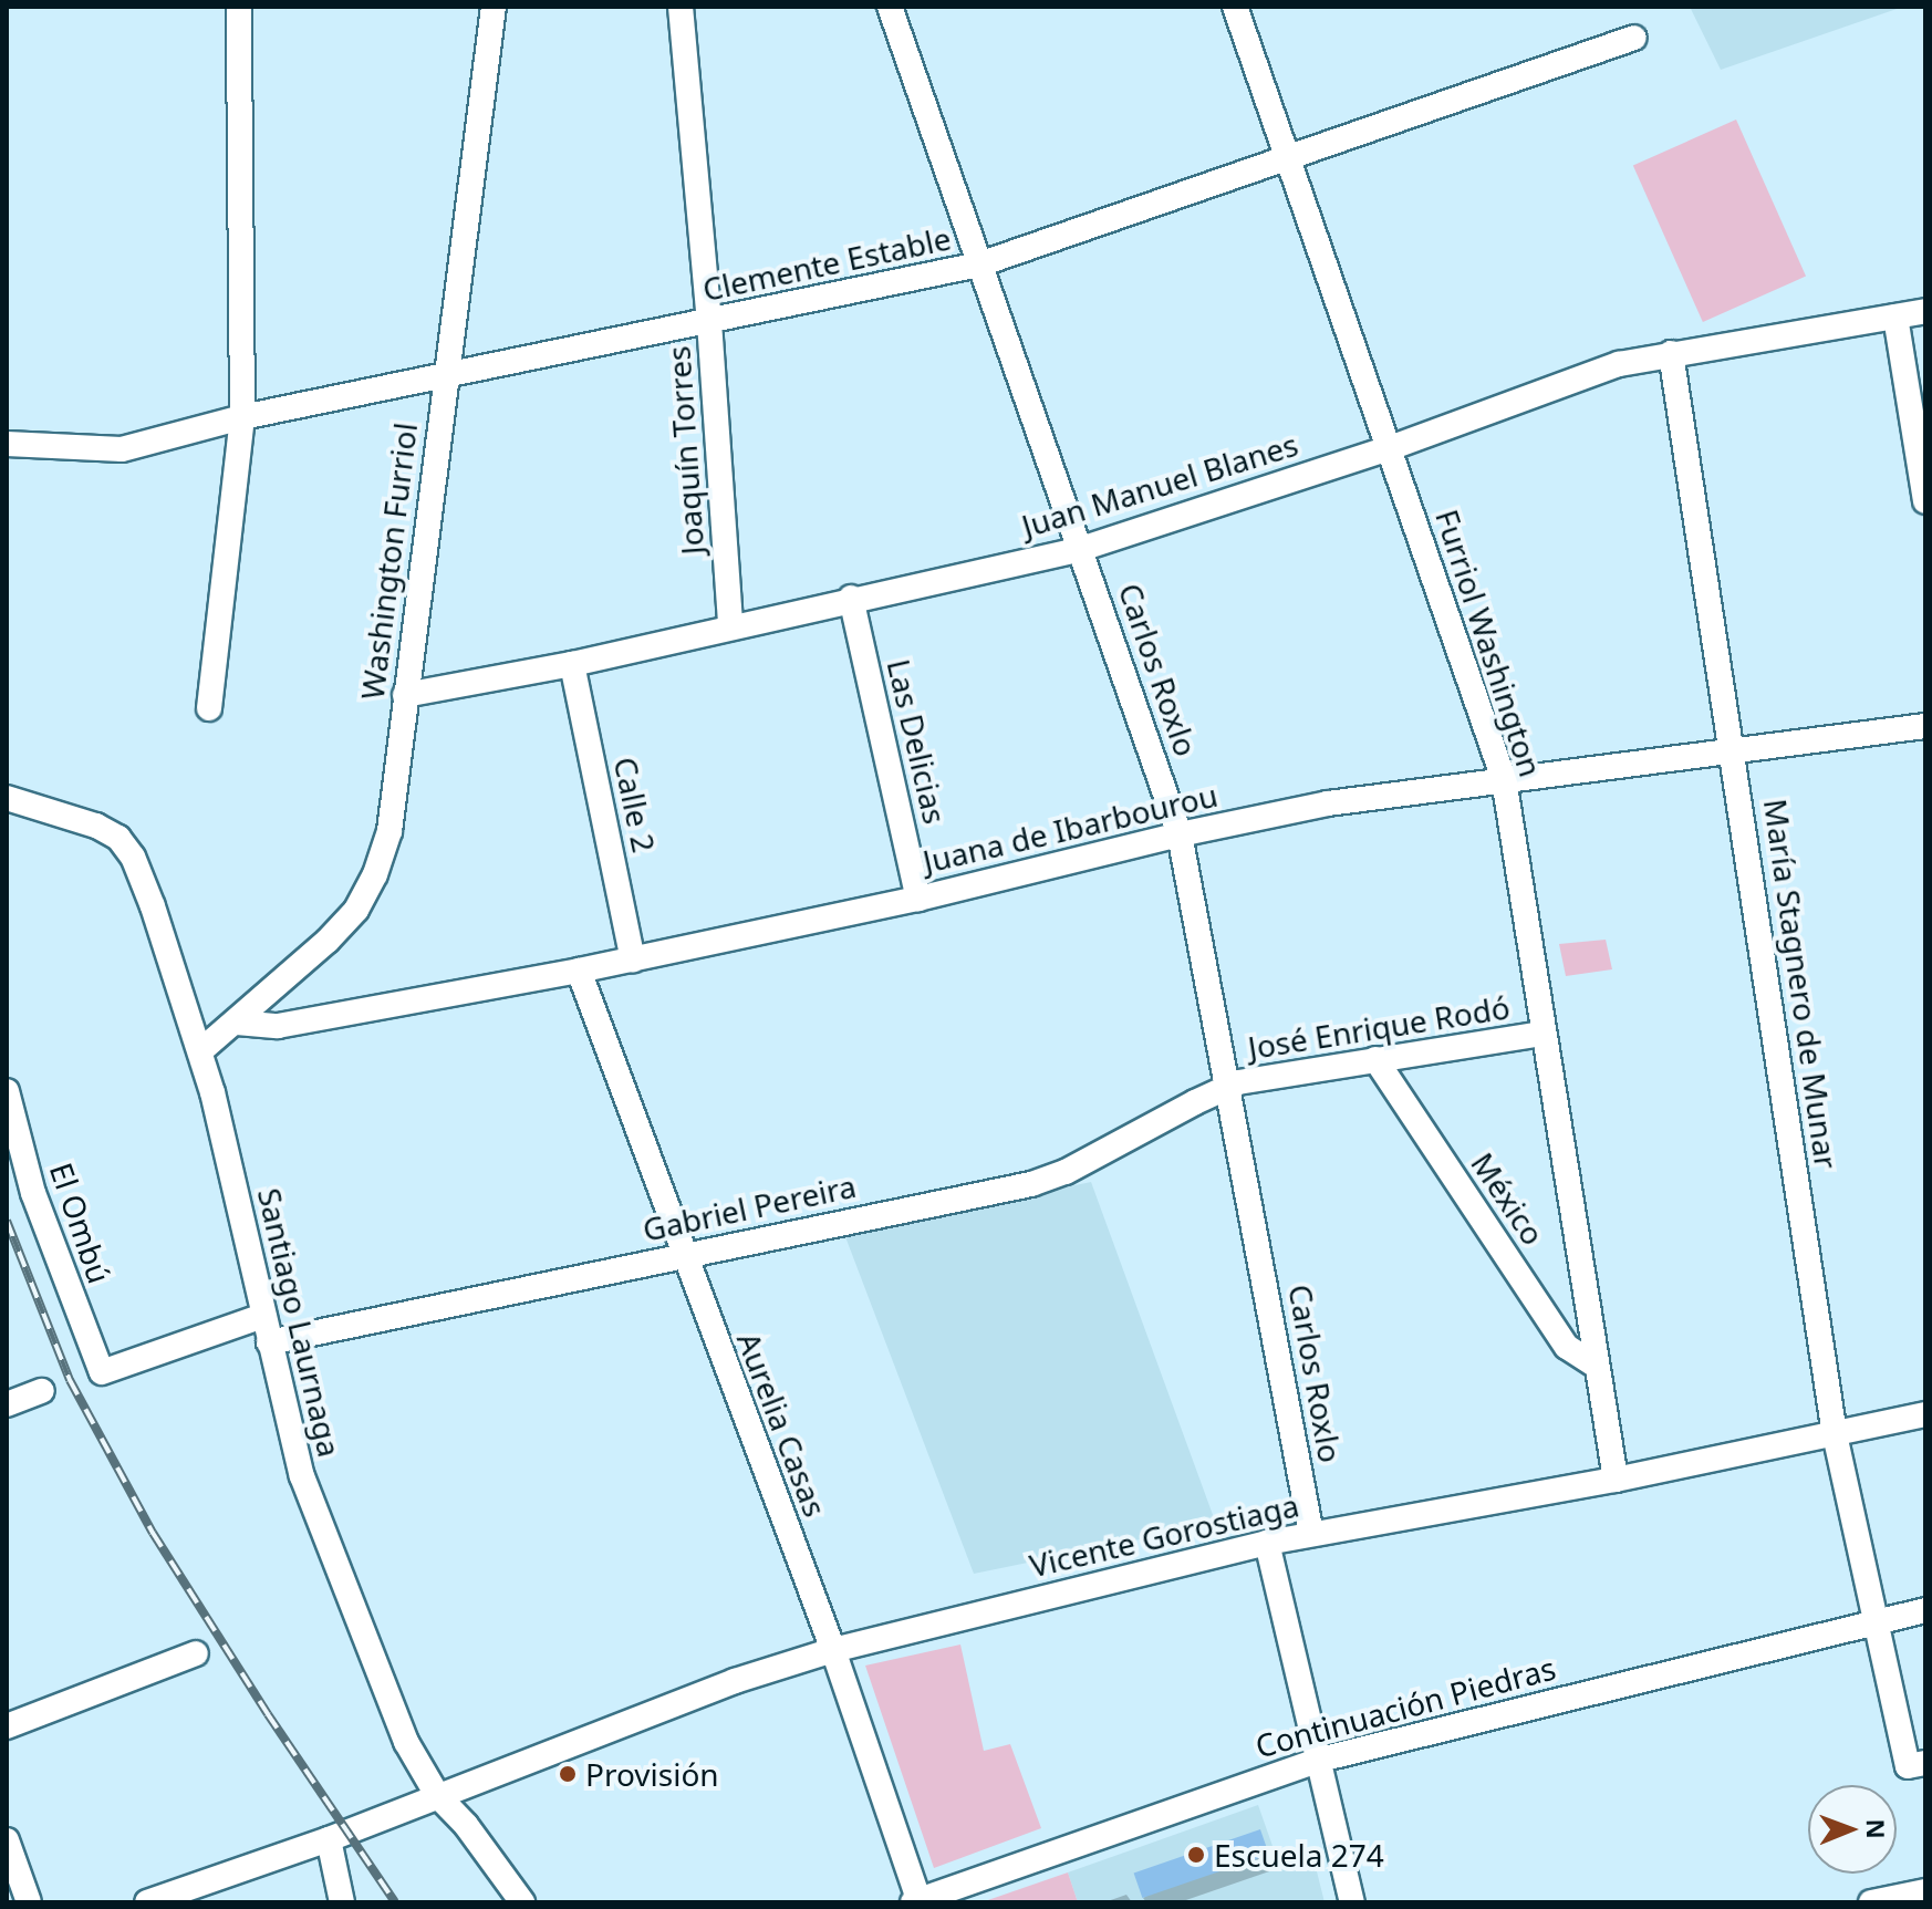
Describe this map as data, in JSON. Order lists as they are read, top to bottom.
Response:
{
  "streets": {
    "street": [
      "Clemente Estable",
      "Joaquín Torres",
      "Juan Manuel Blanes",
      "Washington Furriol",
      "Furriol Washington",
      "Carlos Roxlo",
      "Las Delicias",
      "Calle 2",
      "Juana de Ibarbourou",
      "María Stagnero de Munar",
      "José Enrique Rodó",
      "México",
      "Gabriel Pereira",
      "El Ombú",
      "Santiago Laurnaga",
      "Aurelia Casas",
      "Vicente Gorostiaga",
      "Continuación Piedras"
    ]
  },
  "crossings": [
    ["Clemente Estable", "Joaquín Torres"],
    ["Clemente Estable", "Washington Furriol"],
    ["Clemente Estable", "Furriol Washington"],
    ["Clemente Estable", "Carlos Roxlo"],
    ["Joaquín Torres", "Juan Manuel Blanes"],
    ["Juan Manuel Blanes", "Washington Furriol"],
    ["Juan Manuel Blanes", "Furriol Washington"],
    ["Juan Manuel Blanes", "Carlos Roxlo"],
    ["Juan Manuel Blanes", "Las Delicias"],
    ["Juan Manuel Blanes", "Calle 2"],
    ["Juan Manuel Blanes", "María Stagnero de Munar"],
    ["Washington Furriol", "Juana de Ibarbourou"],
    ["Washington Furriol", "Santiago Laurnaga"],
    ["Furriol Washington", "Juana de Ibarbourou"],
    ["Furriol Washington", "José Enrique Rodó"],
    ["Furriol Washington", "México"],
    ["Furriol Washington", "Vicente Gorostiaga"],
    ["Carlos Roxlo", "Juana de Ibarbourou"],
    ["Carlos Roxlo", "José Enrique Rodó"],
    ["Carlos Roxlo", "Gabriel Pereira"],
    ["Carlos Roxlo", "Vicente Gorostiaga"],
    ["Las Delicias", "Juana de Ibarbourou"],
    ["Calle 2", "Juana de Ibarbourou"],
    ["Juana de Ibarbourou", "María Stagnero de Munar"],
    ["Juana de Ibarbourou", "Aurelia Casas"],
    ["María Stagnero de Munar", "Vicente Gorostiaga"],
    ["María Stagnero de Munar", "Continuación Piedras"],
    ["José Enrique Rodó", "México"],
    ["José Enrique Rodó", "Gabriel Pereira"],
    ["Gabriel Pereira", "Santiago Laurnaga"],
    ["Gabriel Pereira", "Aurelia Casas"],
    ["El Ombú", "Santiago Laurnaga"],
    ["Santiago Laurnaga", "Vicente Gorostiaga"],
    ["Aurelia Casas", "Vicente Gorostiaga"],
    ["Aurelia Casas", "Continuación Piedras"]
  ],
  "places": ["Provisión", "Escuela 274"],
  "north": "right"
}
